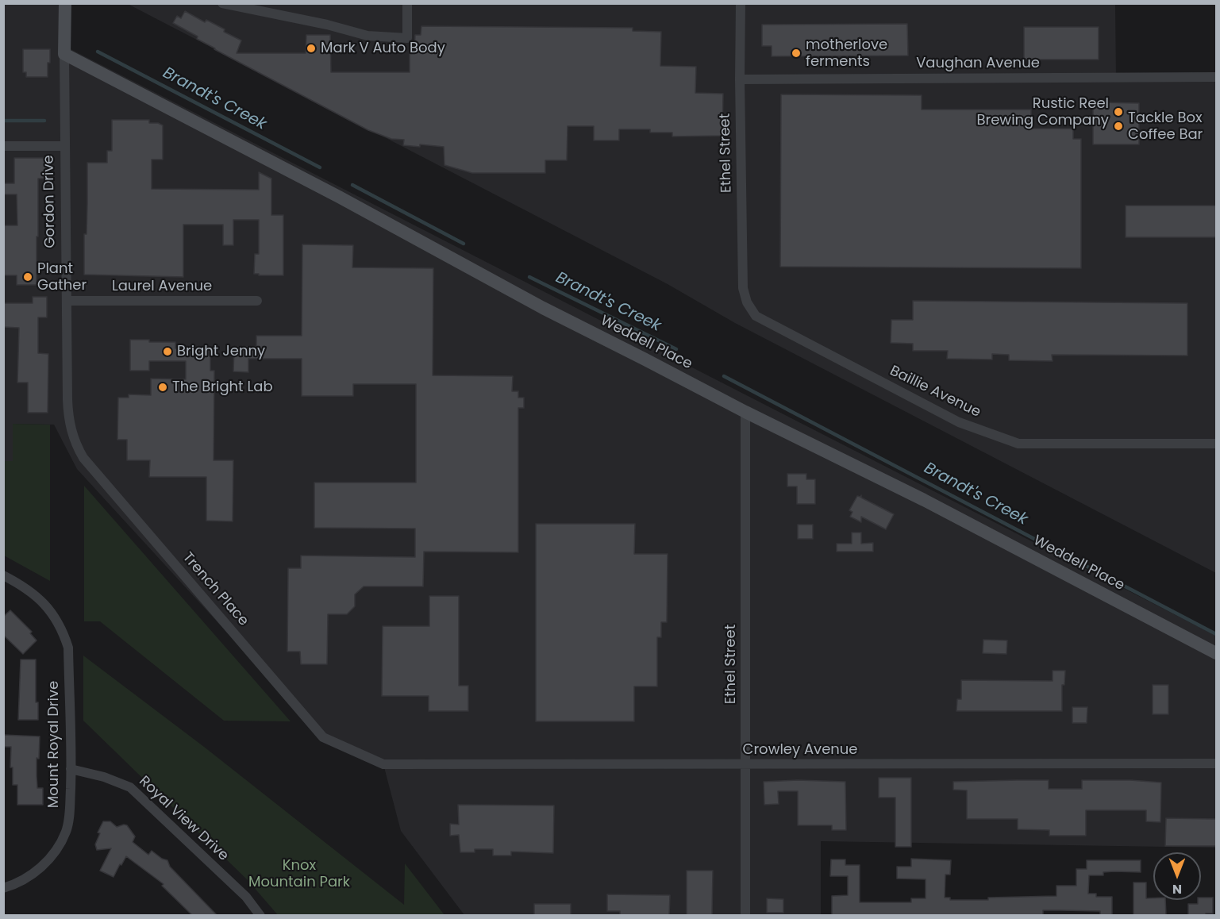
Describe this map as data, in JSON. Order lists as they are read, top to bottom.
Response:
{
  "streets": {
    "street": [
      "Vaughan Avenue",
      "Ethel Street",
      "Gordon Drive",
      "Laurel Avenue",
      "Weddell Place",
      "Baillie Avenue",
      "Trench Place",
      "Mount Royal Drive",
      "Crowley Avenue",
      "Royal View Drive"
    ]
  },
  "crossings": [
    ["Vaughan Avenue", "Ethel Street"],
    ["Ethel Street", "Weddell Place"],
    ["Ethel Street", "Baillie Avenue"],
    ["Ethel Street", "Crowley Avenue"],
    ["Gordon Drive", "Laurel Avenue"],
    ["Gordon Drive", "Weddell Place"],
    ["Gordon Drive", "Trench Place"],
    ["Trench Place", "Crowley Avenue"],
    ["Mount Royal Drive", "Royal View Drive"]
  ],
  "water": ["Brandt's Creek"],
  "parks": ["Knox Mountain Park"],
  "places": [
    "Mark V Auto Body",
    "motherlove ferments",
    "Rustic Reel Brewing Company",
    "Tackle Box Coffee Bar",
    "Plant Gather",
    "Bright Jenny",
    "The Bright Lab"
  ],
  "north": "bottom"
}
